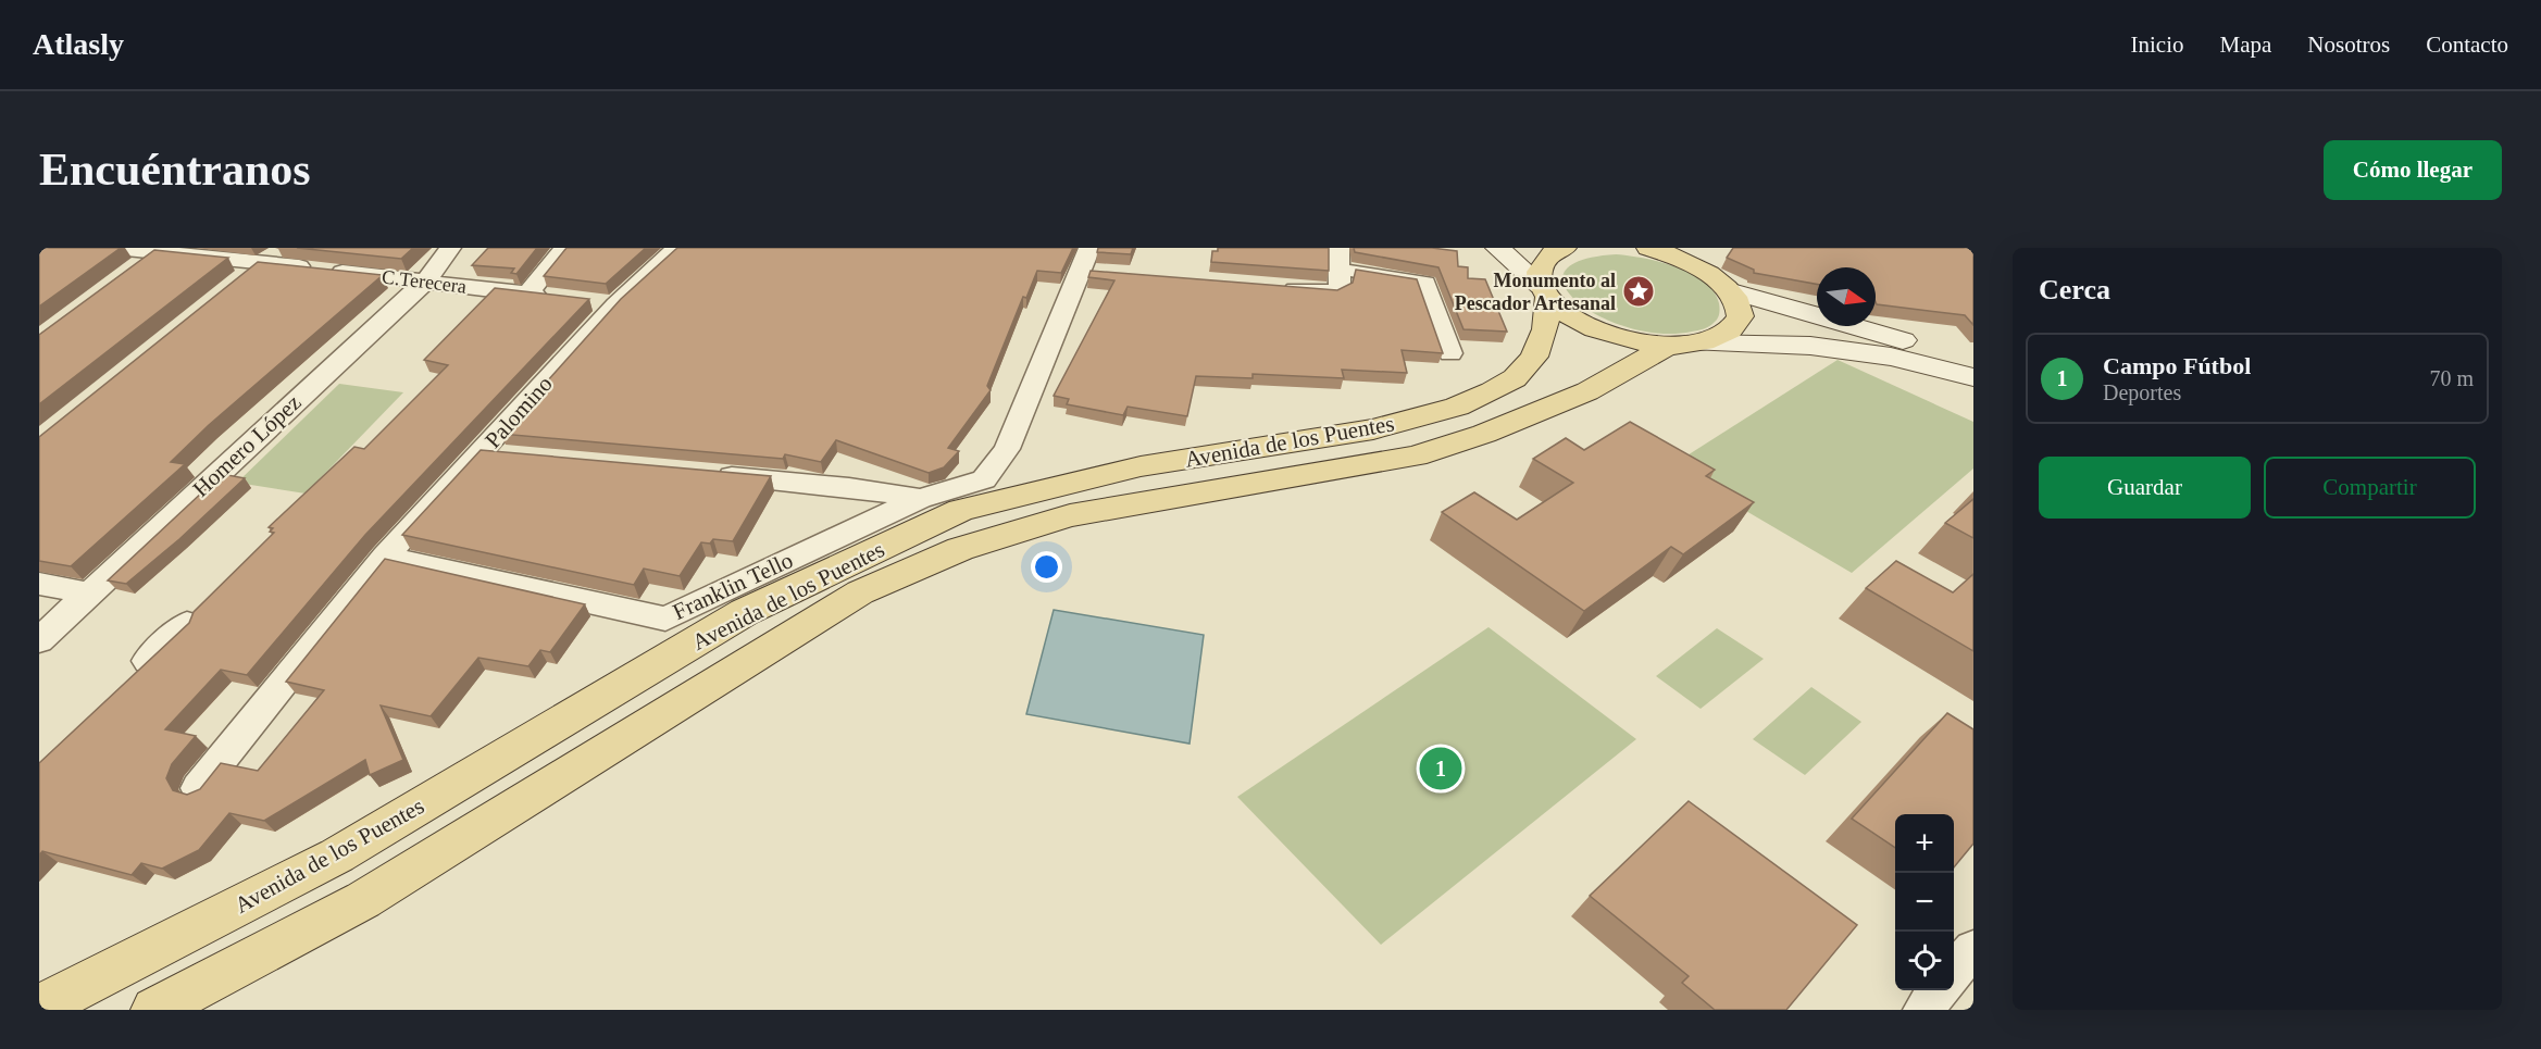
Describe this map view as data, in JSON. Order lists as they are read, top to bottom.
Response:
{
  "streets": {
    "main road": ["Avenida de los Puentes"],
    "street": [
      "C.Terecera",
      "Palomino",
      "Homero López",
      "Franklin Tello"
    ]
  },
  "crossings": [
    ["C.Terecera", "Homero López"],
    ["Palomino", "Franklin Tello"]
  ],
  "places": {
    "place": ["Monumento al Pescador Artesanal"]
  },
  "north": "right",
  "page": {
    "header": "Atlasly",
    "nav": [
      "Inicio",
      "Mapa",
      "Nosotros",
      "Contacto"
    ],
    "buttons": [
      "Cómo llegar",
      ["Guardar", "Compartir"]
    ],
    "title": "Encuéntranos",
    "heading": "Cerca",
    "list": [
      {
        "mark": "1",
        "name": "Campo Fútbol",
        "note": "Deportes",
        "value": "70 m"
      }
    ],
    "pins": "1",
    "map_buttons": ["+", "−"]
  }
}
